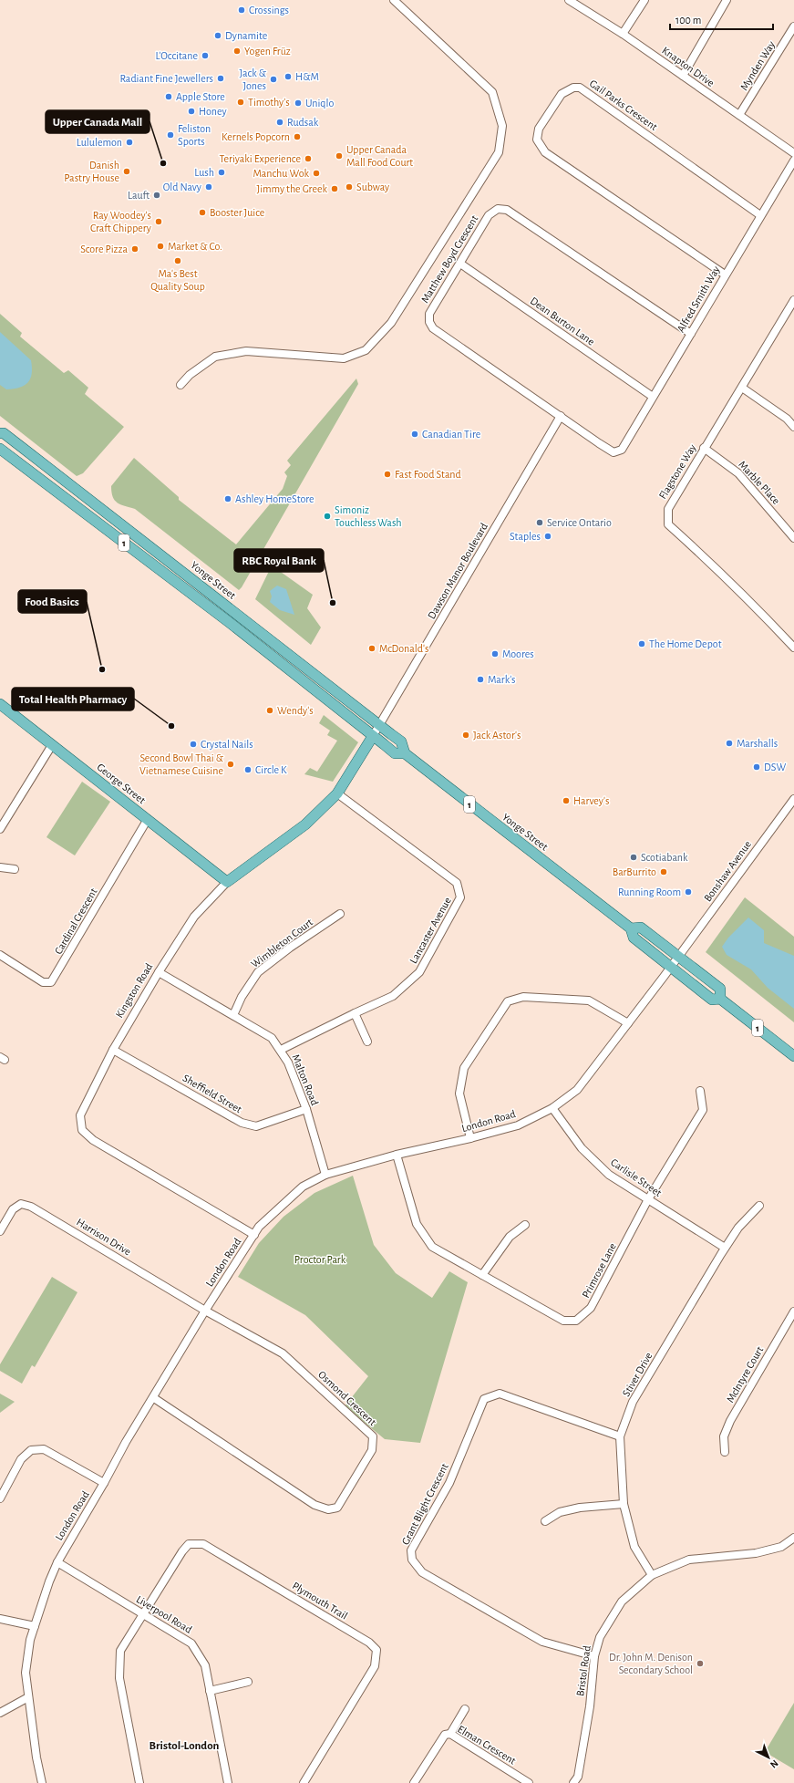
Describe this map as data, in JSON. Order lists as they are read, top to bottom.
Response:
{
  "streets": {
    "main road": [
      "1",
      "Yonge Street",
      "George Street",
      "Kingston Road"
    ],
    "street": [
      "Mynden Way",
      "Knapton Drive",
      "Gail Parks Crescent",
      "Matthew Boyd Crescent",
      "Alfred Smith Way",
      "Dean Burton Lane",
      "Flagstone Way",
      "Marble Place",
      "Dawson Manor Boulevard",
      "Bonshaw Avenue",
      "Cardinal Crescent",
      "Lancaster Avenue",
      "Wimbleton Court",
      "Malton Road",
      "Sheffield Street",
      "London Road",
      "Carlisle Street",
      "Harrison Drive",
      "Primrose Lane",
      "Stiver Drive",
      "McIntyre Court",
      "Osmond Crescent",
      "Grant Blight Crescent",
      "Plymouth Trail",
      "Liverpool Road",
      "Bristol Road",
      "Elman Crescent"
    ]
  },
  "crossings": [
    ["Mynden Way", "Knapton Drive"],
    ["Gail Parks Crescent", "Alfred Smith Way"],
    ["Matthew Boyd Crescent", "Alfred Smith Way"],
    ["Matthew Boyd Crescent", "Dean Burton Lane"],
    ["Matthew Boyd Crescent", "Dawson Manor Boulevard"],
    ["Alfred Smith Way", "Dean Burton Lane"],
    ["Flagstone Way", "Marble Place"],
    ["Dawson Manor Boulevard", "Yonge Street"],
    ["Dawson Manor Boulevard", "Kingston Road"],
    ["Yonge Street", "Bonshaw Avenue"],
    ["Yonge Street", "Kingston Road"],
    ["Yonge Street", "London Road"],
    ["George Street", "Cardinal Crescent"],
    ["George Street", "Kingston Road"],
    ["Bonshaw Avenue", "London Road"],
    ["Lancaster Avenue", "Kingston Road"],
    ["Lancaster Avenue", "Malton Road"],
    ["Wimbleton Court", "Malton Road"],
    ["Kingston Road", "Malton Road"],
    ["Kingston Road", "Sheffield Street"],
    ["Kingston Road", "London Road"],
    ["Malton Road", "Sheffield Street"],
    ["Malton Road", "London Road"],
    ["London Road", "Carlisle Street"],
    ["London Road", "Harrison Drive"],
    ["London Road", "Primrose Lane"],
    ["London Road", "Osmond Crescent"],
    ["London Road", "Liverpool Road"],
    ["Carlisle Street", "Primrose Lane"],
    ["Carlisle Street", "Stiver Drive"],
    ["Harrison Drive", "Osmond Crescent"],
    ["Stiver Drive", "Grant Blight Crescent"],
    ["Stiver Drive", "Bristol Road"],
    ["Grant Blight Crescent", "Bristol Road"],
    ["Plymouth Trail", "Liverpool Road"]
  ],
  "districts": ["Bristol-London"],
  "parks": ["Proctor Park"],
  "places": [
    "Crossings",
    "Dynamite",
    "Yogen Früz",
    "L'Occitane",
    "H&M",
    "Radiant Fine Jewellers",
    "Jack & Jones",
    "Apple Store",
    "Timothy's",
    "Uniqlo",
    "Honey",
    "Rudsak",
    "Feliston Sports",
    "Kernels Popcorn",
    "Lululemon",
    "Upper Canada Mall Food Court",
    "Teriyaki Experience",
    "Upper Canada Mall",
    "Danish Pastry House",
    "Lush",
    "Manchu Wok",
    "Old Navy",
    "Subway",
    "Jimmy the Greek",
    "Lauft",
    "Booster Juice",
    "Ray Woodey's Craft Chippery",
    "Market & Co.",
    "Score Pizza",
    "Ma's Best Quality Soup",
    "Canadian Tire",
    "Fast Food Stand",
    "Ashley HomeStore",
    "Simoniz Touchless Wash",
    "Service Ontario",
    "Staples",
    "RBC Royal Bank",
    "The Home Depot",
    "McDonald's",
    "Moores",
    "Food Basics",
    "Mark's",
    "Wendy's",
    "Total Health Pharmacy",
    "Jack Astor's",
    "Marshalls",
    "Crystal Nails",
    "Second Bowl Thai & Vietnamese Cuisine",
    "DSW",
    "Circle K",
    "Harvey's",
    "Scotiabank",
    "BarBurrito",
    "Running Room",
    "Dr. John M. Denison Secondary School"
  ],
  "scale_bar": "100 m",
  "north": "bottom right"
}
